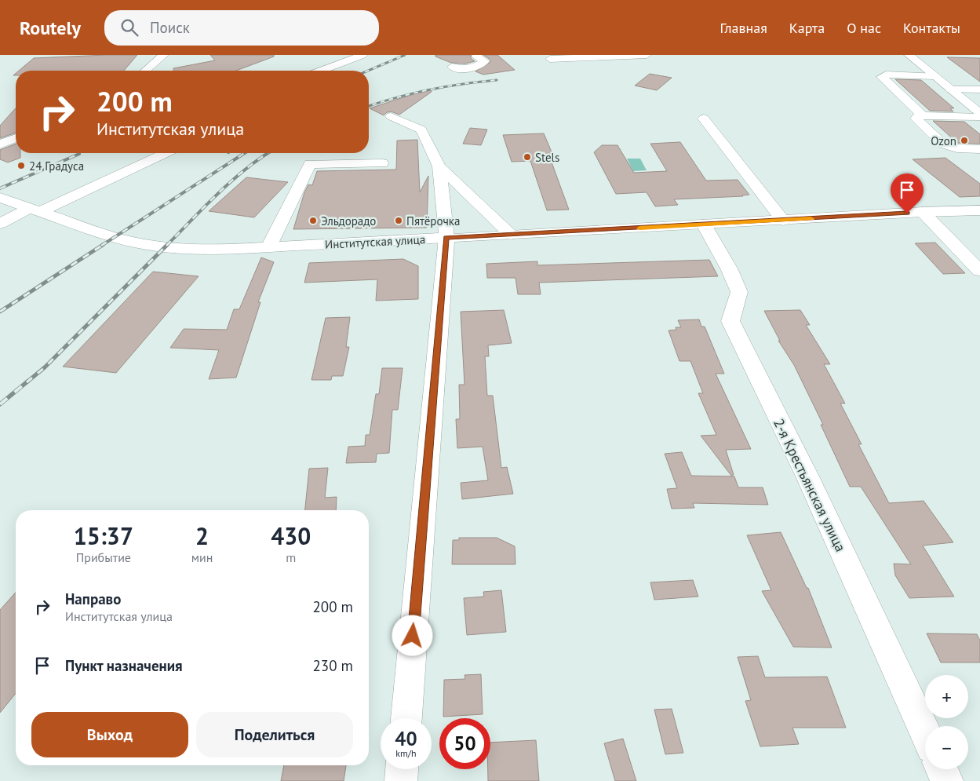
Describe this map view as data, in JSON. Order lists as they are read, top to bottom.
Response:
{
  "streets": {
    "main road": ["Институтская улица", "2-я Крестьянская улица"]
  },
  "crossings": [
    ["Институтская улица", "2-я Крестьянская улица"]
  ],
  "places": [
    "Ozon",
    "Stels",
    "24 Градуса",
    "Эльдорадо",
    "Пятёрочка"
  ],
  "page": {
    "header": "Routely",
    "search": "Поиск",
    "nav": [
      "Главная",
      "Карта",
      "О нас",
      "Контакты"
    ],
    "turn": ["200 m", "Институтская улица"],
    "eta": [
      "15:37",
      "Прибытие",
      "2",
      "мин",
      "430",
      "m"
    ],
    "list": [
      {
        "name": "Направо",
        "note": "Институтская улица",
        "value": "200 m"
      },
      {
        "name": "Пункт назначения",
        "value": "230 m"
      }
    ],
    "map_buttons": ["+", "−"],
    "buttons": ["Выход", "Поделиться"],
    "speed": "40 km/h",
    "limit": "50"
  }
}
